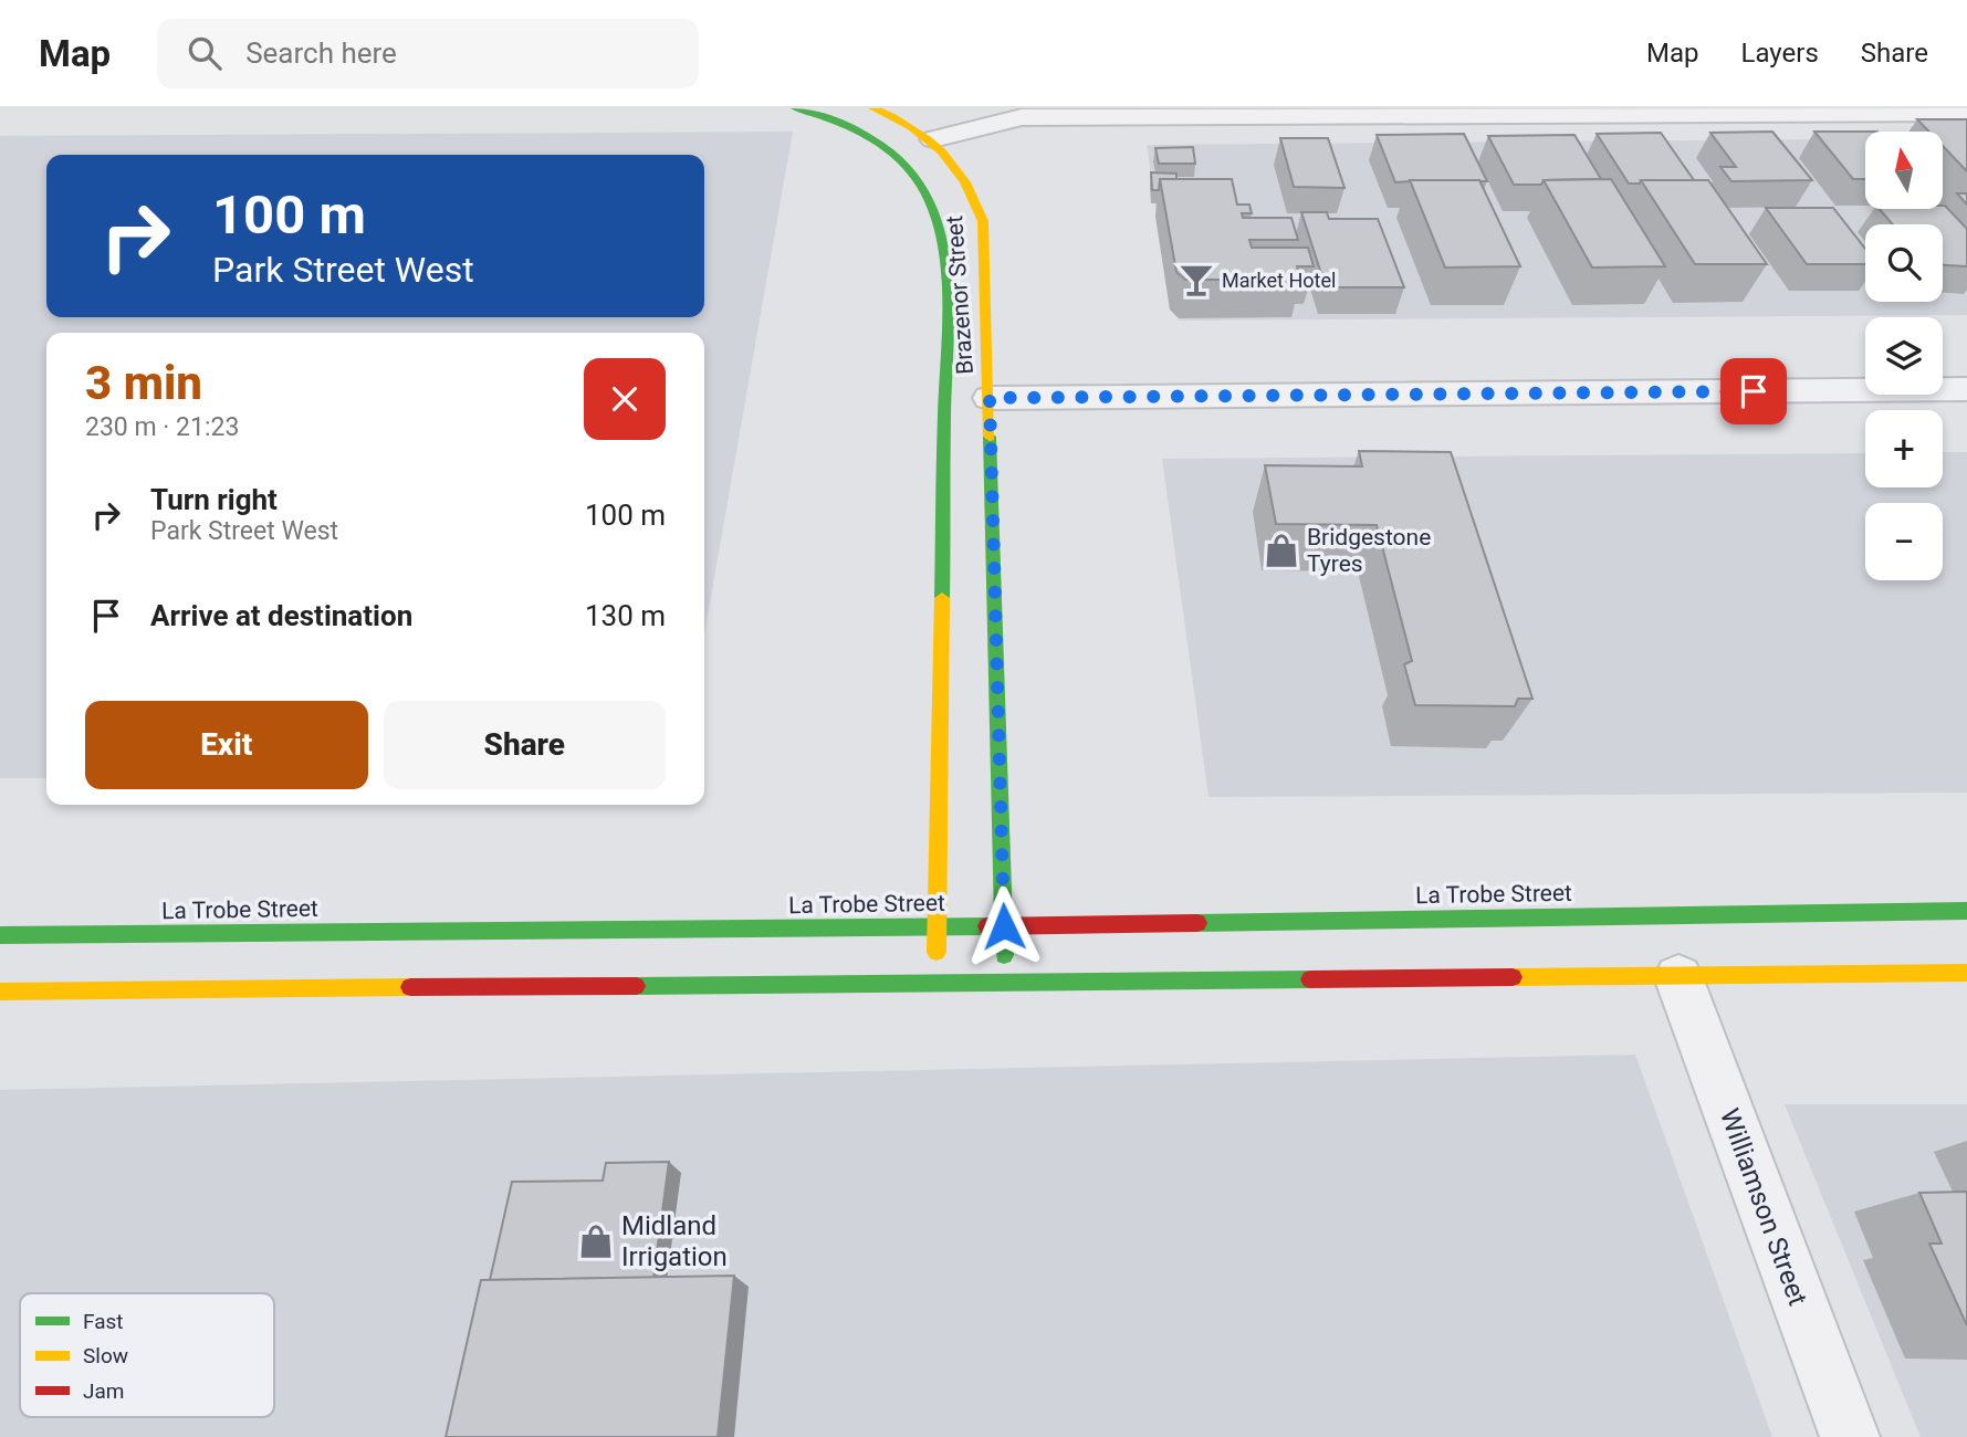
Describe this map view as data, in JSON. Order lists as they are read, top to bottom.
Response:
{
  "streets": {
    "main road": ["Brazenor Street", "La Trobe Street"],
    "street": ["Williamson Street"]
  },
  "crossings": [
    ["Brazenor Street", "La Trobe Street"]
  ],
  "places": {
    "bar": ["Market Hotel"],
    "shop": ["Bridgestone Tyres", "Midland Irrigation"]
  },
  "legend": ["Fast", "Slow", "Jam"],
  "north": "top",
  "page": {
    "header": "Map",
    "search": "Search here",
    "nav": ["Map", "Layers", "Share"],
    "map_buttons": ["+", "−"],
    "turn": ["100 m", "Park Street West"],
    "heading": ["3 min", "230 m · 21:23"],
    "list": [
      {
        "name": "Turn right",
        "note": "Park Street West",
        "value": "100 m"
      },
      {
        "name": "Arrive at destination",
        "value": "130 m"
      }
    ],
    "buttons": ["Exit", "Share"]
  }
}
